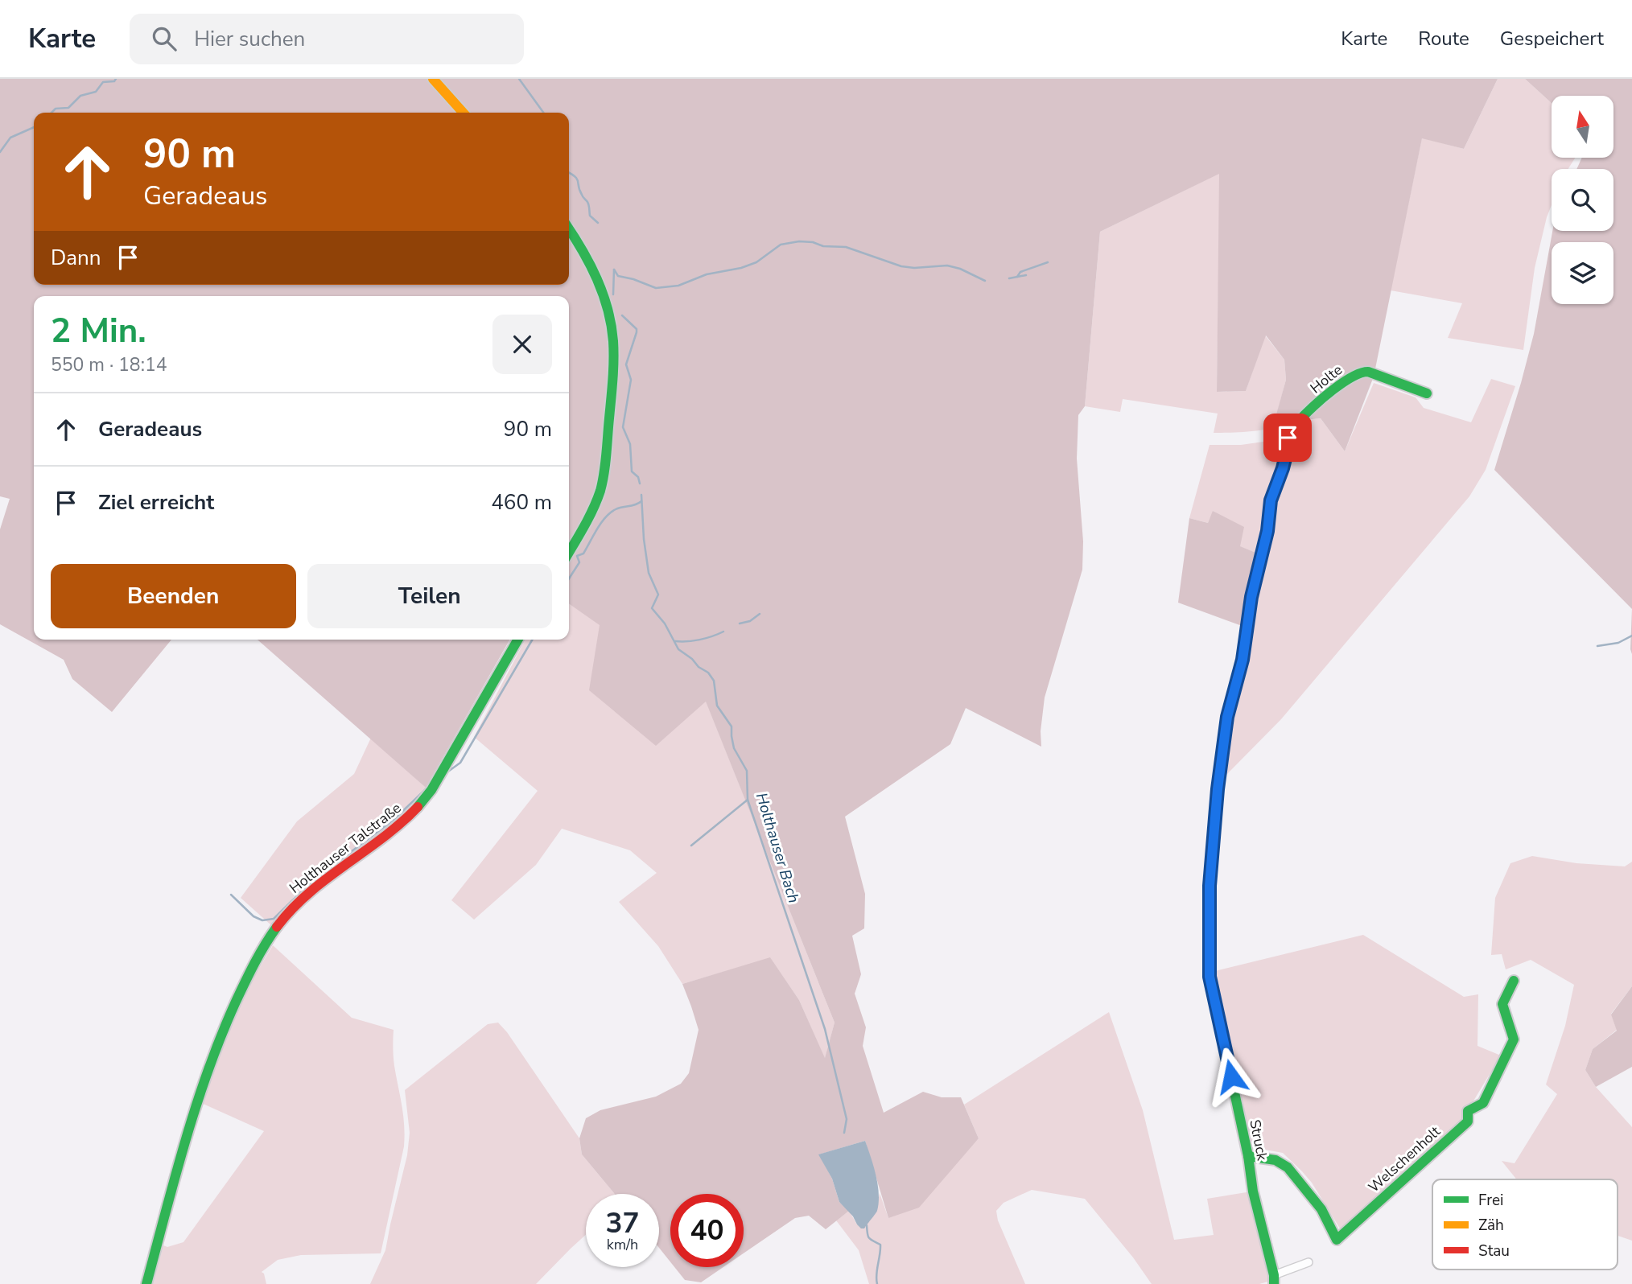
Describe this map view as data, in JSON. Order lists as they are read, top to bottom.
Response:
{
  "streets": {
    "street": [
      "Holte",
      "Holthauser Talstraße",
      "Struck",
      "Welschenholt"
    ]
  },
  "crossings": [
    ["Holte", "Struck"],
    ["Struck", "Welschenholt"]
  ],
  "water": ["Holthauser Bach"],
  "legend": ["Frei", "Zäh", "Stau"],
  "north": "top",
  "page": {
    "header": "Karte",
    "search": "Hier suchen",
    "nav": ["Karte", "Route", "Gespeichert"],
    "turn": ["90 m", "Geradeaus"],
    "then": "Dann",
    "heading": ["2 Min.", "550 m · 18:14"],
    "list": [
      {
        "name": "Geradeaus",
        "value": "90 m"
      },
      {
        "name": "Ziel erreicht",
        "value": "460 m"
      }
    ],
    "buttons": ["Beenden", "Teilen"],
    "speed": "37 km/h",
    "limit": "40"
  }
}
